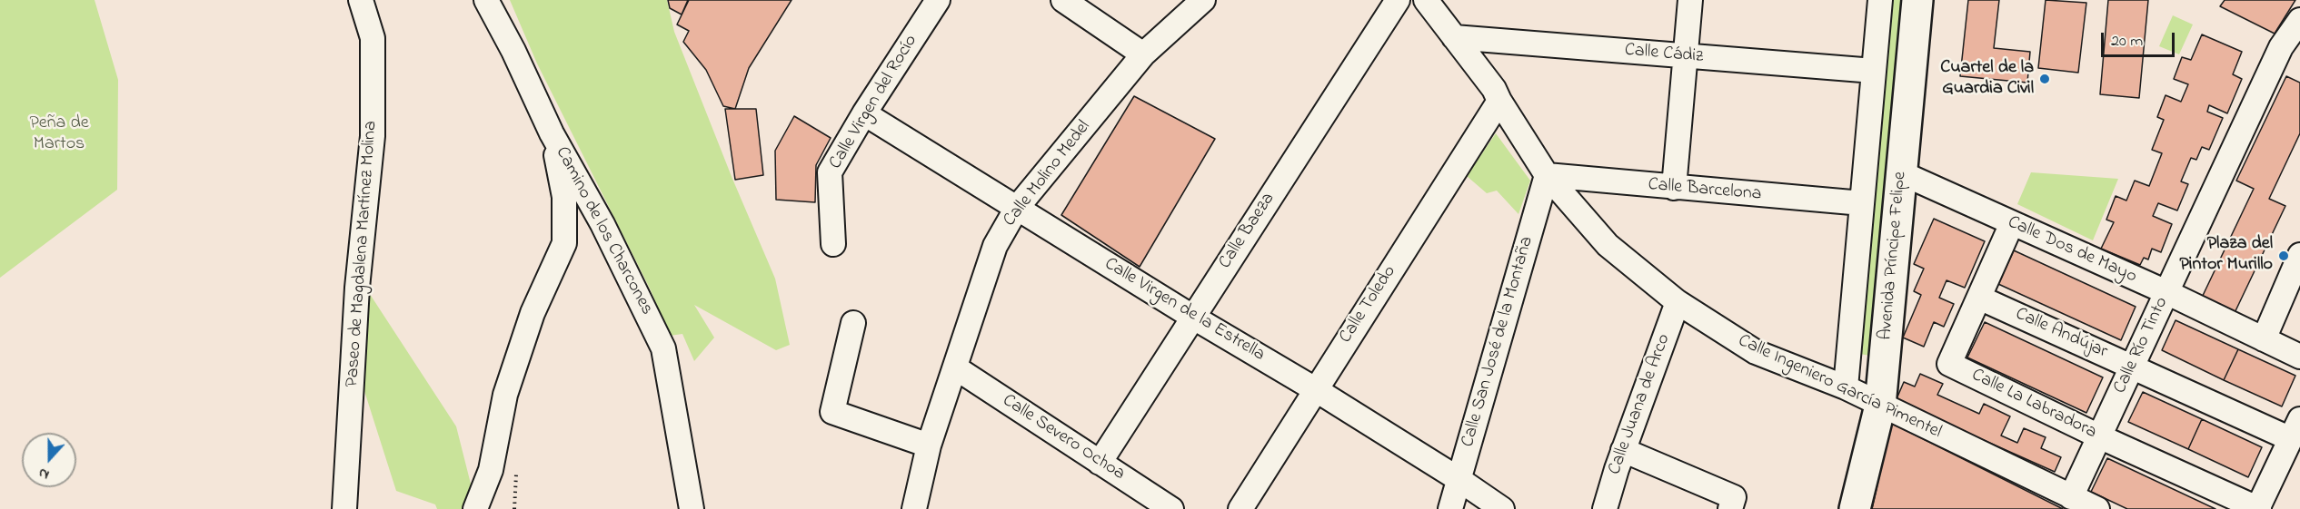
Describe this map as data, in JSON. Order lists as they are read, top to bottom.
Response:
{
  "streets": {
    "main road": ["Avenida Príncipe Felipe"],
    "street": [
      "Calle Cádiz",
      "Calle Virgen del Rocío",
      "Calle Molino Medel",
      "Calle Barcelona",
      "Camino de los Charcones",
      "Calle Baeza",
      "Calle Dos de Mayo",
      "Paseo de Magdalena Martínez Molina",
      "Calle Toledo",
      "Calle Virgen de la Estrella",
      "Calle Andújar",
      "Calle San José de la Montaña",
      "Calle Río Tinto",
      "Calle Ingeniero García Pimentel",
      "Calle Juana de Arco",
      "Calle La Labradora",
      "Calle Severo Ochoa"
    ]
  },
  "crossings": [
    ["Calle Cádiz", "Avenida Príncipe Felipe"],
    ["Calle Cádiz", "Calle Ingeniero García Pimentel"],
    ["Calle Virgen del Rocío", "Calle Virgen de la Estrella"],
    ["Calle Molino Medel", "Calle Virgen de la Estrella"],
    ["Calle Molino Medel", "Calle Severo Ochoa"],
    ["Calle Barcelona", "Avenida Príncipe Felipe"],
    ["Calle Barcelona", "Calle San José de la Montaña"],
    ["Calle Barcelona", "Calle Ingeniero García Pimentel"],
    ["Calle Baeza", "Calle Virgen de la Estrella"],
    ["Calle Baeza", "Calle Severo Ochoa"],
    ["Calle Dos de Mayo", "Avenida Príncipe Felipe"],
    ["Calle Dos de Mayo", "Calle Río Tinto"],
    ["Calle Dos de Mayo", "Calle La Labradora"],
    ["Avenida Príncipe Felipe", "Calle Ingeniero García Pimentel"],
    ["Calle Toledo", "Calle Virgen de la Estrella"],
    ["Calle Toledo", "Calle Ingeniero García Pimentel"],
    ["Calle Virgen de la Estrella", "Calle San José de la Montaña"],
    ["Calle Andújar", "Calle Río Tinto"],
    ["Calle Andújar", "Calle La Labradora"],
    ["Calle San José de la Montaña", "Calle Ingeniero García Pimentel"],
    ["Calle Río Tinto", "Calle Ingeniero García Pimentel"],
    ["Calle Río Tinto", "Calle La Labradora"],
    ["Calle Ingeniero García Pimentel", "Calle Juana de Arco"]
  ],
  "parks": ["Peña de Martos"],
  "places": ["Cuartel de la Guardia Civil", "Plaza del Pintor Murillo"],
  "scale_bar": "20 m",
  "north": "bottom"
}
